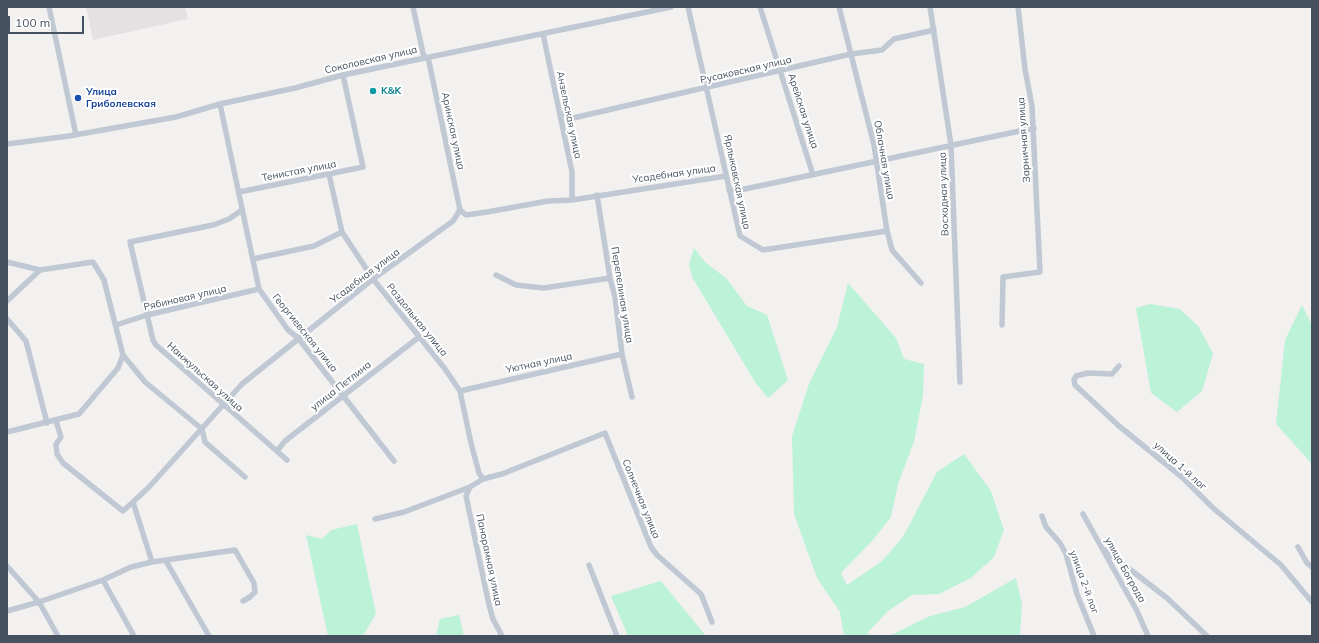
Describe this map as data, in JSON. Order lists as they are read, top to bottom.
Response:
{
  "streets": {
    "street": [
      "Соколовская улица",
      "Русаковская улица",
      "Арейская улица",
      "Анзельская улица",
      "Аринская улица",
      "Зарничная улица",
      "Облачная улица",
      "Тенистая улица",
      "Усадебная улица",
      "Ярлыковская улица",
      "Восходная улица",
      "Перепелиная улица",
      "Рябиновая улица",
      "Раздольная улица",
      "Георгиевская улица",
      "Уютная улица",
      "Нанжульская улица",
      "улица Петлина",
      "улица 1-й лог",
      "Солнечная улица",
      "Панорамная улица",
      "улица Бограда",
      "улица 2-й лог"
    ]
  },
  "crossings": [
    ["Соколовская улица", "Анзельская улица"],
    ["Соколовская улица", "Аринская улица"],
    ["Соколовская улица", "Тенистая улица"],
    ["Соколовская улица", "Георгиевская улица"],
    ["Русаковская улица", "Арейская улица"],
    ["Русаковская улица", "Анзельская улица"],
    ["Русаковская улица", "Облачная улица"],
    ["Русаковская улица", "Ярлыковская улица"],
    ["Русаковская улица", "Восходная улица"],
    ["Анзельская улица", "Усадебная улица"],
    ["Аринская улица", "Усадебная улица"],
    ["Облачная улица", "Ярлыковская улица"],
    ["Тенистая улица", "Раздольная улица"],
    ["Тенистая улица", "Георгиевская улица"],
    ["Усадебная улица", "Ярлыковская улица"],
    ["Усадебная улица", "Перепелиная улица"],
    ["Усадебная улица", "Раздольная улица"],
    ["Усадебная улица", "Георгиевская улица"],
    ["Усадебная улица", "Нанжульская улица"],
    ["Перепелиная улица", "Уютная улица"],
    ["Рябиновая улица", "Георгиевская улица"],
    ["Рябиновая улица", "Нанжульская улица"],
    ["Раздольная улица", "Уютная улица"],
    ["Раздольная улица", "улица Петлина"],
    ["Раздольная улица", "Солнечная улица"],
    ["Георгиевская улица", "Нанжульская улица"],
    ["Георгиевская улица", "улица Петлина"],
    ["Нанжульская улица", "улица Петлина"]
  ],
  "places": ["K&K", "Улица Гриболевская"],
  "scale_bar": "100 m"
}
